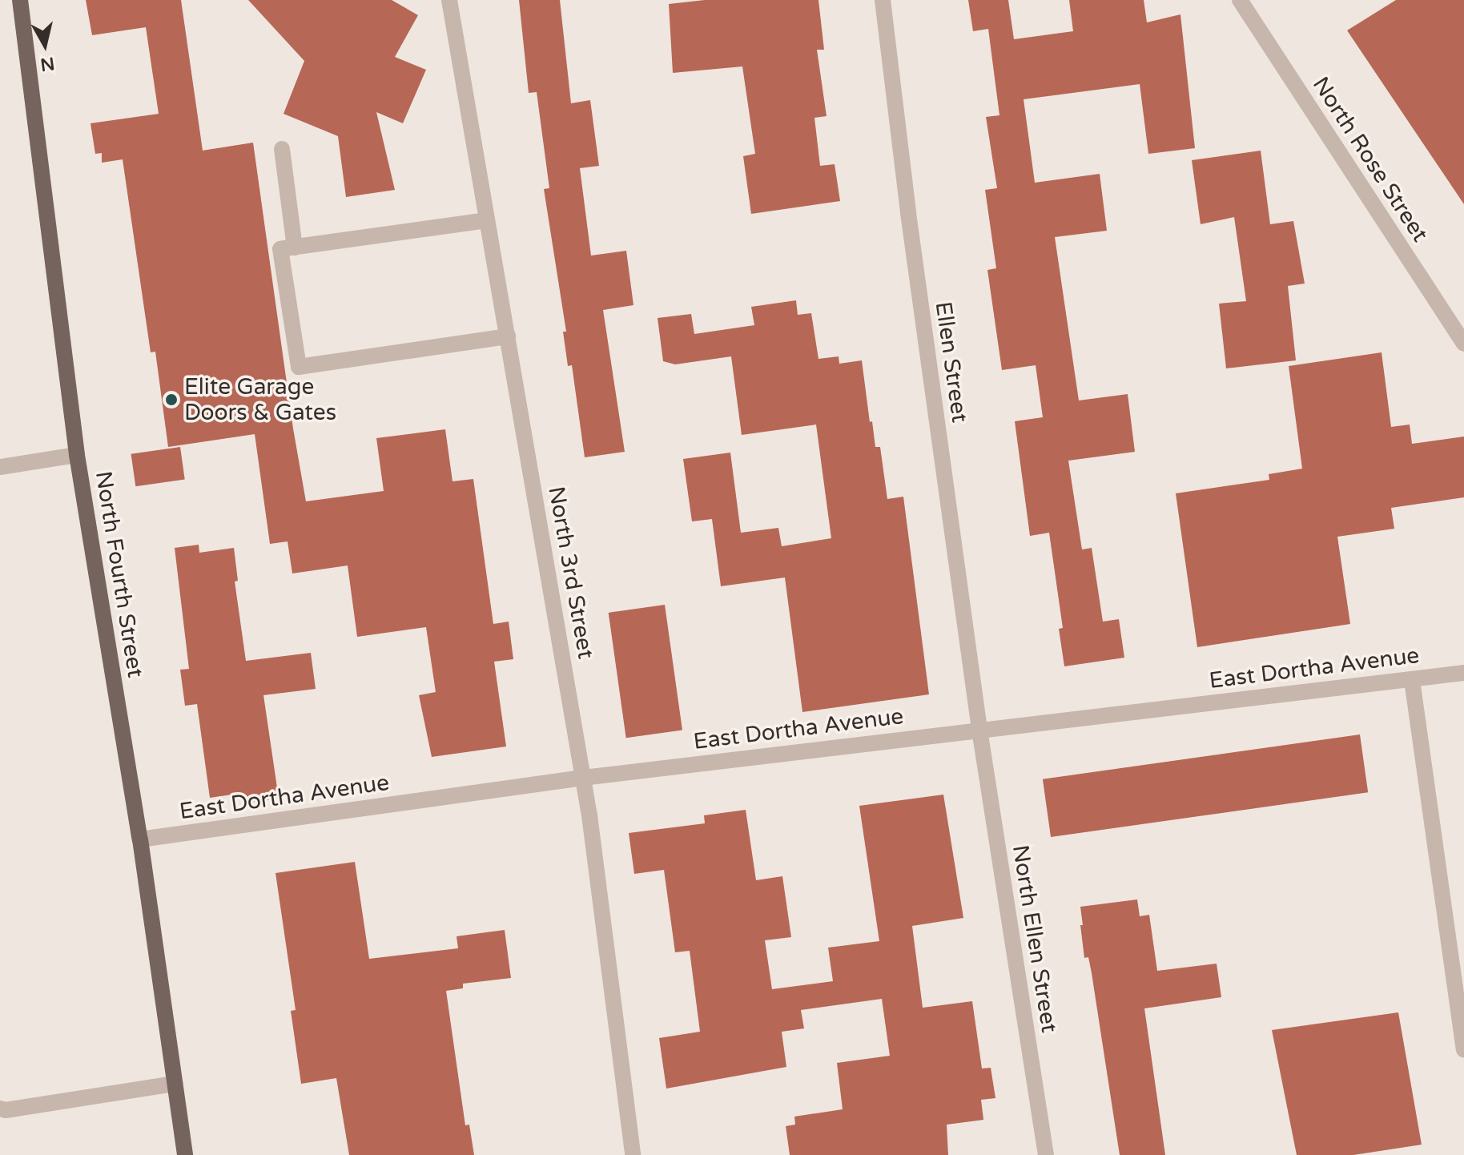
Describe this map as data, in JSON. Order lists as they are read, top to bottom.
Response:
{
  "streets": {
    "main road": ["North Fourth Street"],
    "street": [
      "North Rose Street",
      "Ellen Street",
      "North 3rd Street",
      "East Dortha Avenue",
      "North Ellen Street"
    ]
  },
  "crossings": [
    ["Ellen Street", "East Dortha Avenue"],
    ["Ellen Street", "North Ellen Street"],
    ["North 3rd Street", "East Dortha Avenue"],
    ["North Fourth Street", "East Dortha Avenue"],
    ["East Dortha Avenue", "North Ellen Street"]
  ],
  "places": ["Elite Garage Doors & Gates"],
  "north": "bottom"
}
